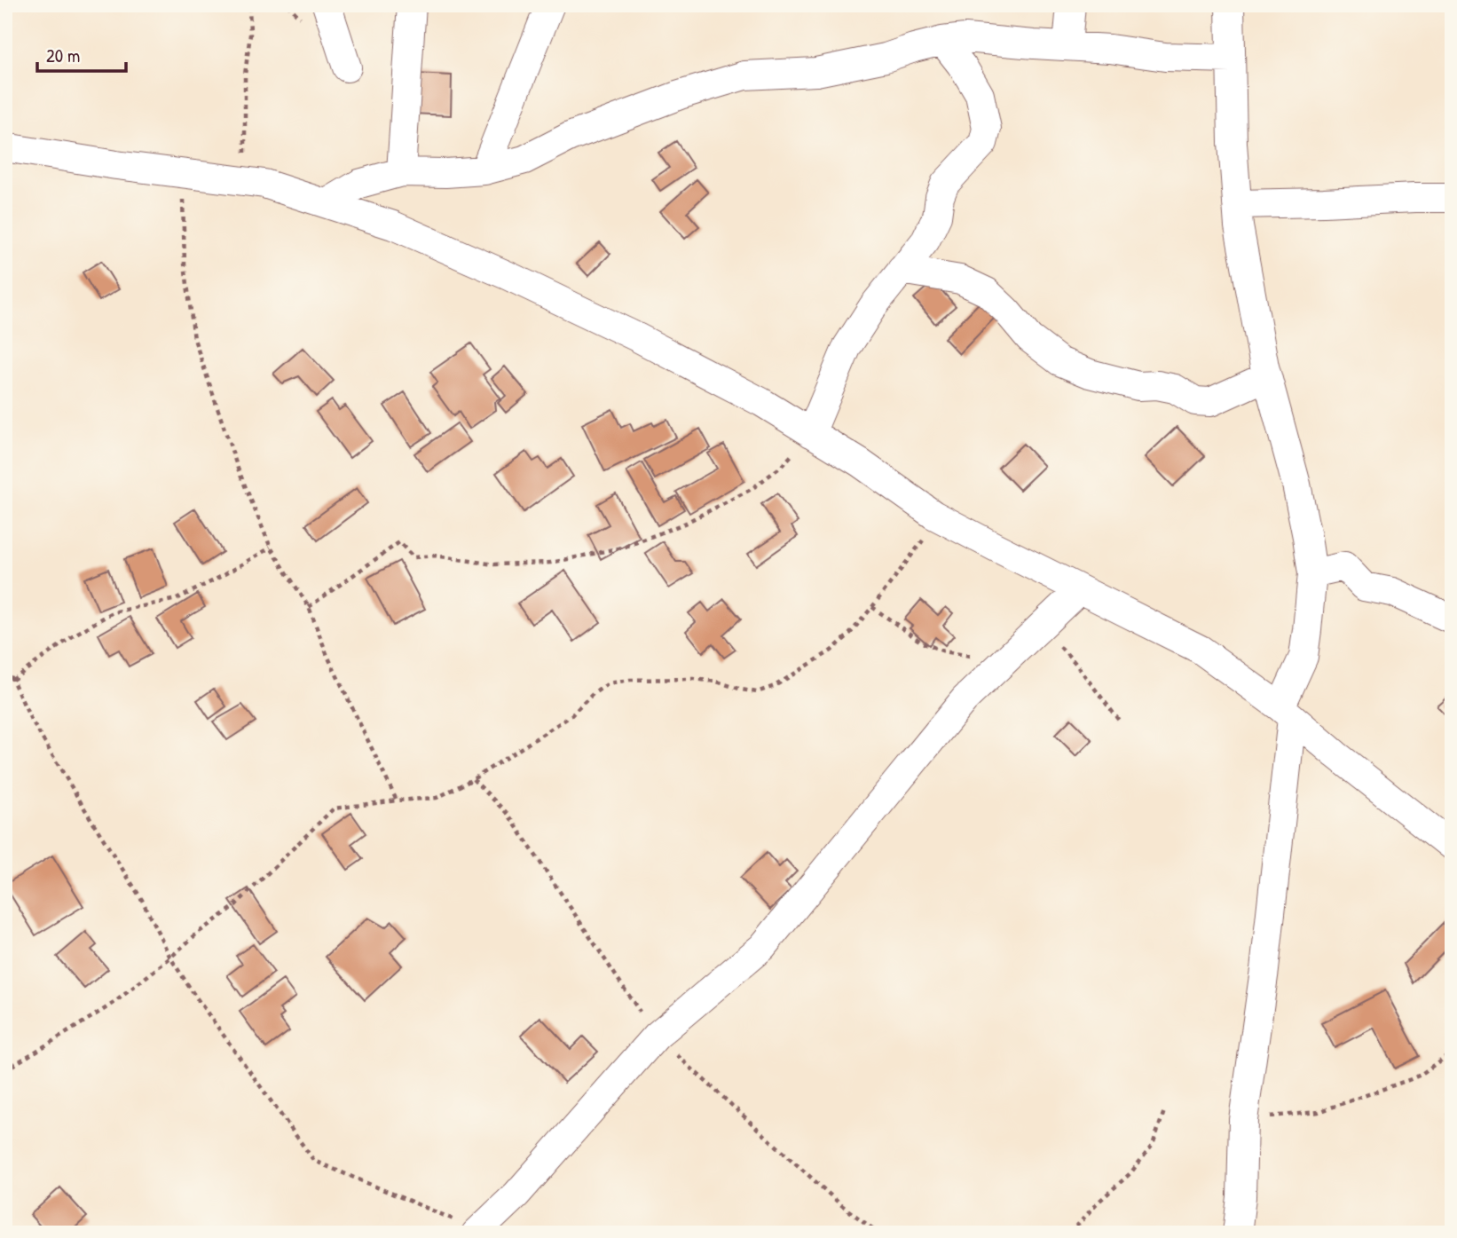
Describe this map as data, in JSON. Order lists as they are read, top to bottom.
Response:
{
  "scale_bar": "20 m"
}
